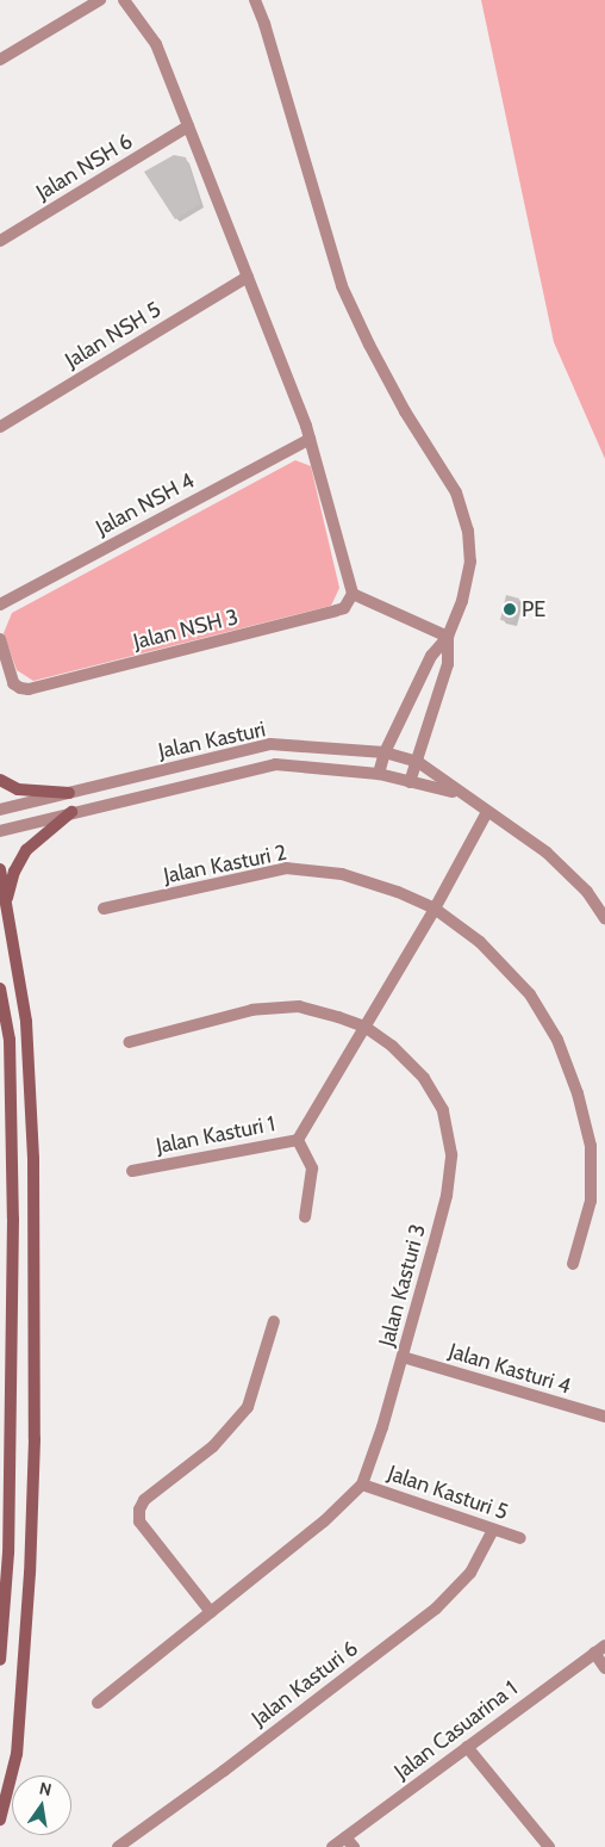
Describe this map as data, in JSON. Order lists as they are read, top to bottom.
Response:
{
  "streets": {
    "street": [
      "Jalan NSH 6",
      "Jalan NSH 5",
      "Jalan NSH 4",
      "Jalan NSH 3",
      "Jalan Kasturi",
      "Jalan Kasturi 2",
      "Jalan Kasturi 1",
      "Jalan Kasturi 3",
      "Jalan Kasturi 4",
      "Jalan Kasturi 5",
      "Jalan Kasturi 6",
      "Jalan Casuarina 1"
    ]
  },
  "crossings": [
    ["Jalan Kasturi 3", "Jalan Kasturi 4"],
    ["Jalan Kasturi 3", "Jalan Kasturi 5"],
    ["Jalan Kasturi 5", "Jalan Kasturi 6"]
  ],
  "places": ["PE"],
  "north": "top"
}
